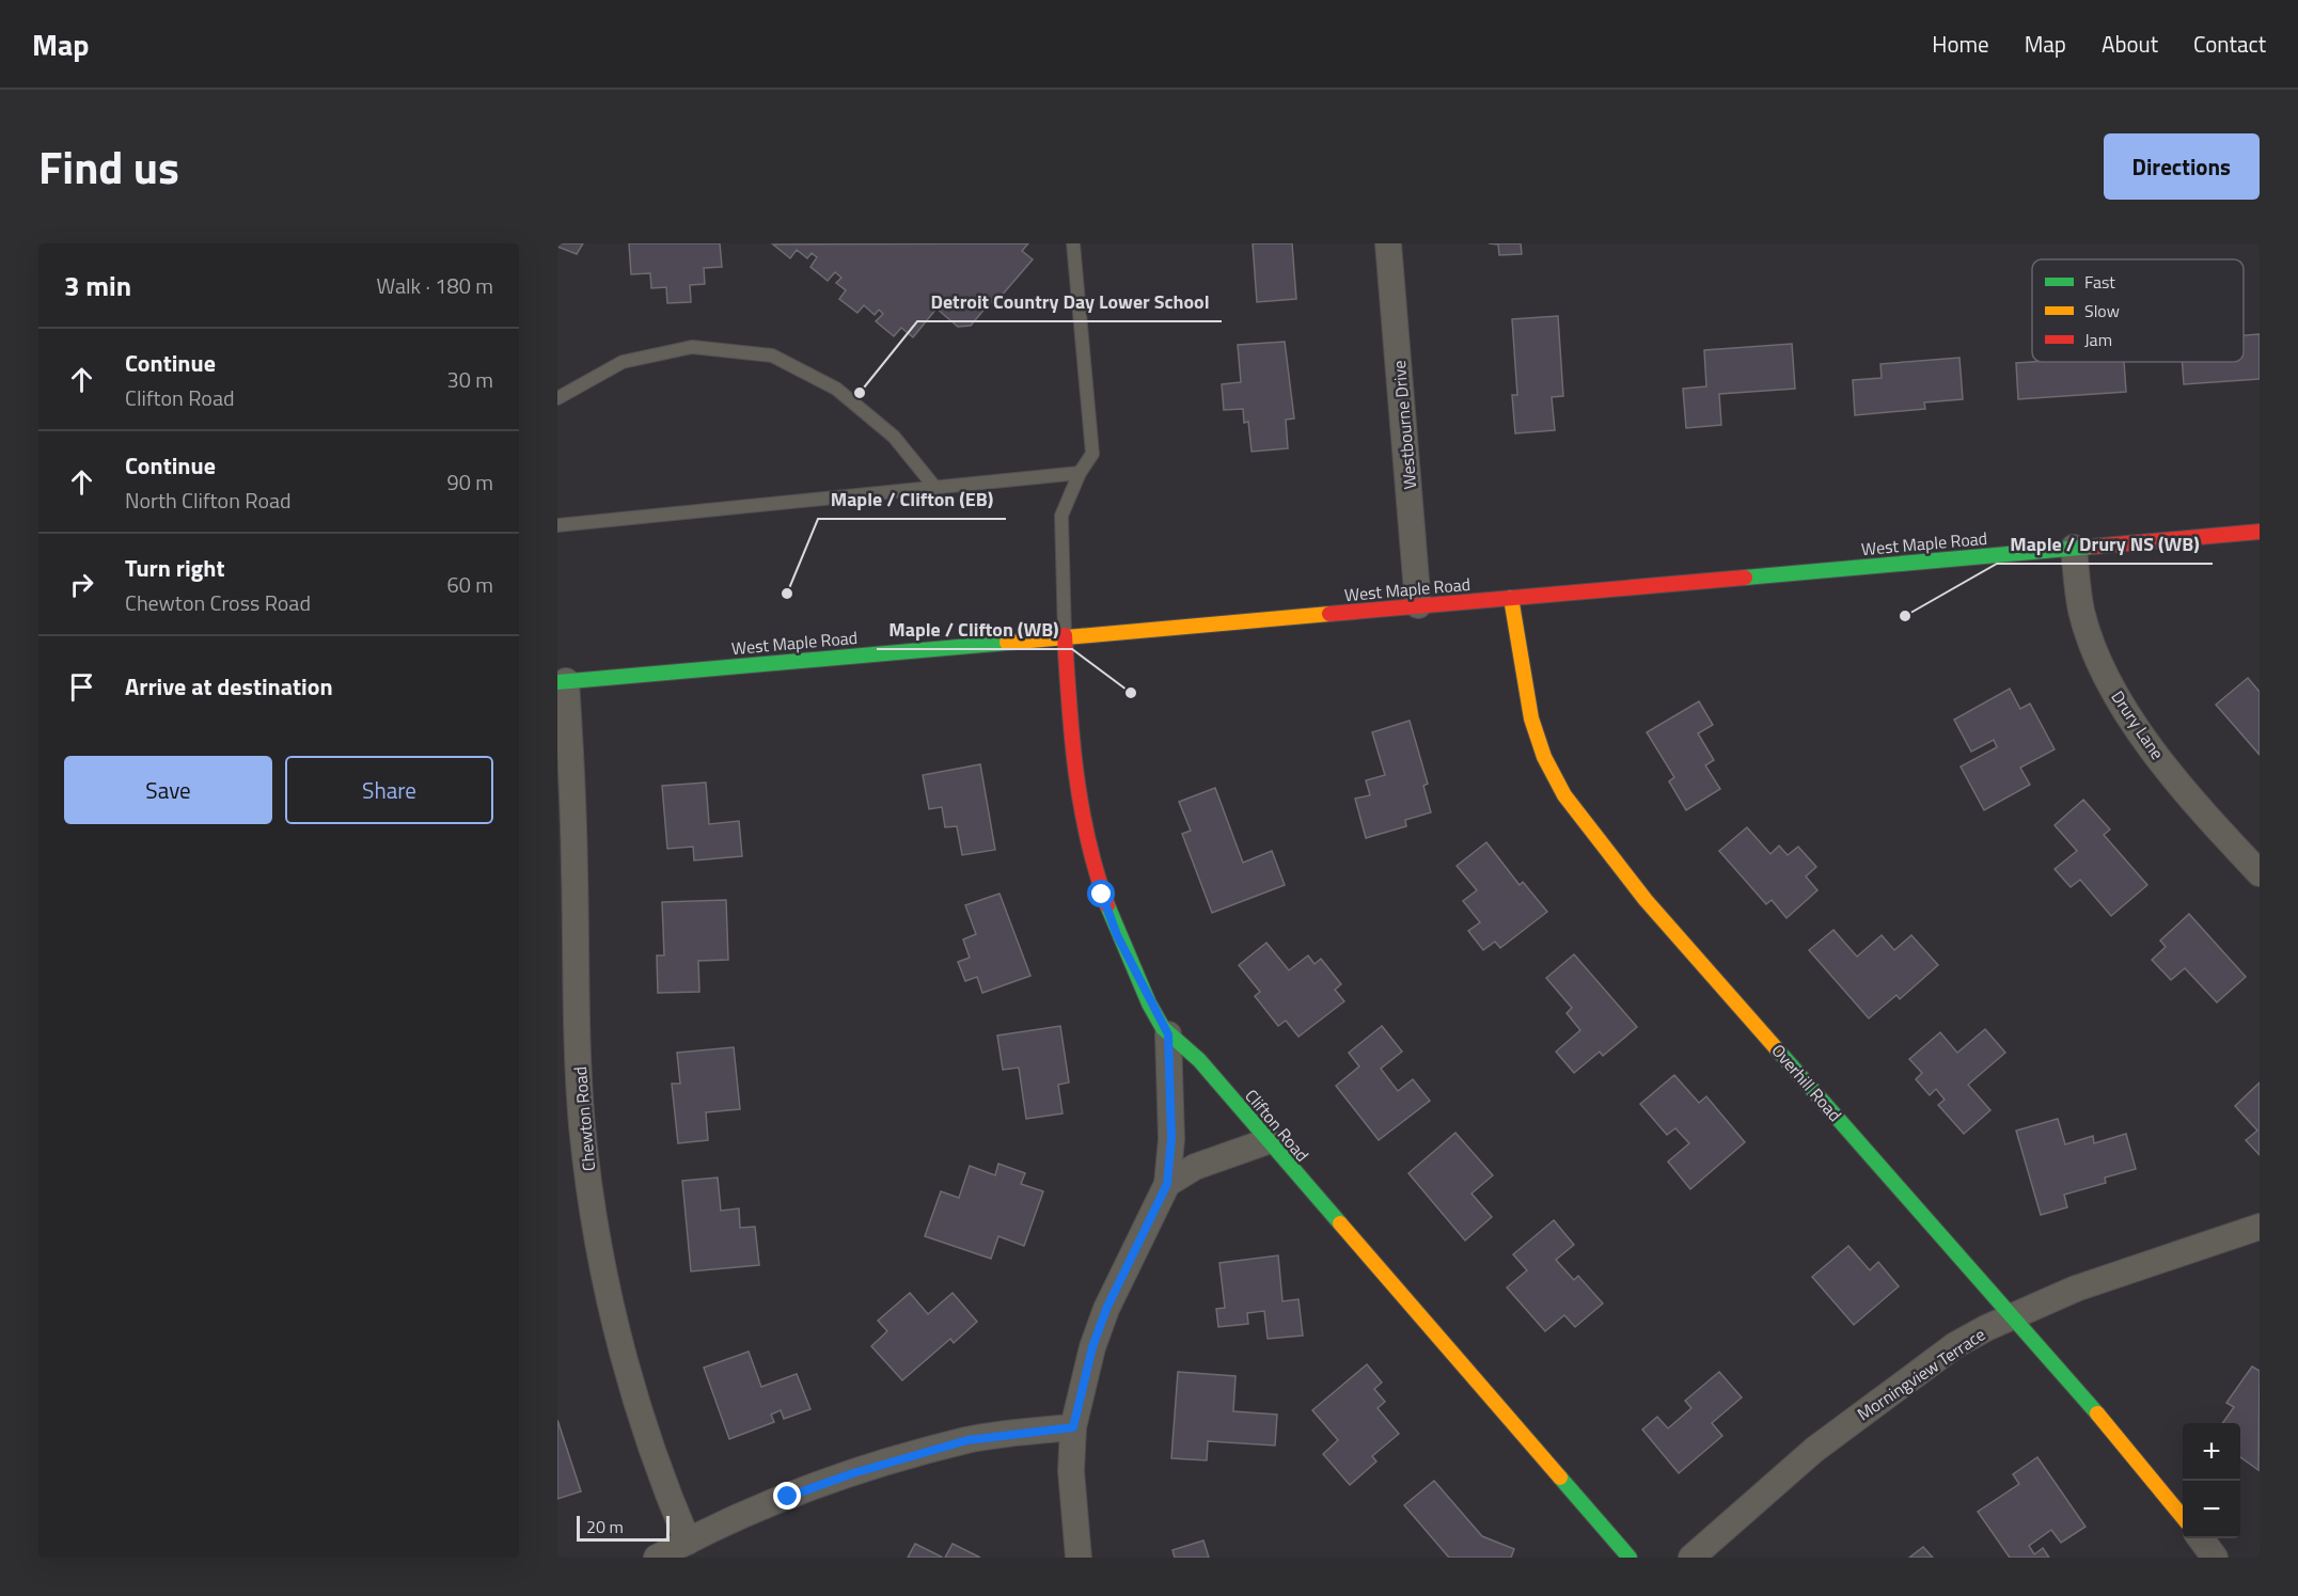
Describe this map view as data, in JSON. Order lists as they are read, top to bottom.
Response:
{
  "streets": {
    "street": [
      "Westbourne Drive",
      "West Maple Road",
      "Drury Lane",
      "Overhill Road",
      "Chewton Road",
      "Clifton Road",
      "Morningview Terrace"
    ]
  },
  "crossings": [
    ["Westbourne Drive", "West Maple Road"],
    ["West Maple Road", "Drury Lane"],
    ["West Maple Road", "Overhill Road"],
    ["West Maple Road", "Chewton Road"],
    ["West Maple Road", "Clifton Road"],
    ["Overhill Road", "Morningview Terrace"]
  ],
  "places": [
    "Detroit Country Day Lower School",
    "Maple / Clifton (EB)",
    "Maple / Drury NS (WB)",
    "Maple / Clifton (WB)"
  ],
  "legend": ["Fast", "Slow", "Jam"],
  "scale_bar": "20 m",
  "page": {
    "header": "Map",
    "nav": [
      "Home",
      "Map",
      "About",
      "Contact"
    ],
    "title": "Find us",
    "buttons": [
      "Directions",
      ["Save", "Share"]
    ],
    "heading": ["3 min", "Walk · 180 m"],
    "list": [
      ["Continue", "Clifton Road", "30 m"],
      ["Continue", "North Clifton Road", "90 m"],
      ["Turn right", "Chewton Cross Road", "60 m"],
      "Arrive at destination"
    ],
    "map_buttons": ["+", "−"],
    "scale": "20 m"
  }
}
